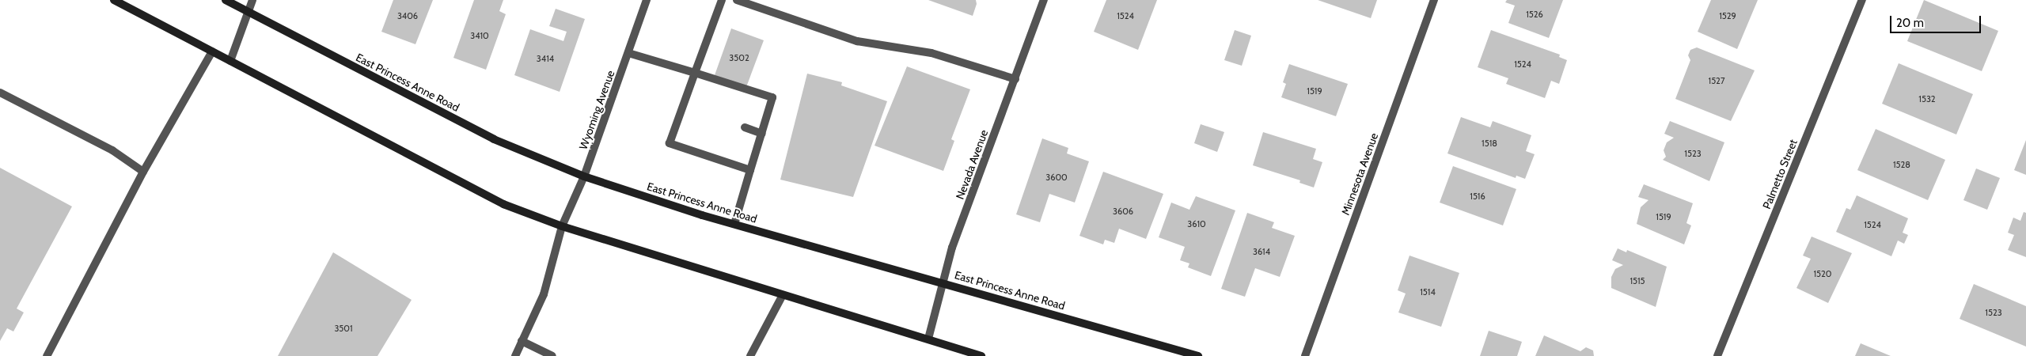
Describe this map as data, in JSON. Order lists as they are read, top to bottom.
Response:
{
  "streets": {
    "main road": ["East Princess Anne Road"],
    "street": [
      "Wyoming Avenue",
      "Nevada Avenue",
      "Minnesota Avenue",
      "Palmetto Street"
    ]
  },
  "crossings": [
    ["East Princess Anne Road", "Wyoming Avenue"],
    ["East Princess Anne Road", "Nevada Avenue"]
  ],
  "house_numbers": [
    "1526",
    "3406",
    "1524",
    "1529",
    "3410",
    "3502",
    "3414",
    "1524",
    "1527",
    "1519",
    "1532",
    "1518",
    "1523",
    "1528",
    "3600",
    "1516",
    "3606",
    "1519",
    "3610",
    "1524",
    "3614",
    "1520",
    "1515",
    "1514",
    "1523",
    "3501"
  ],
  "scale_bar": "20 m"
}
